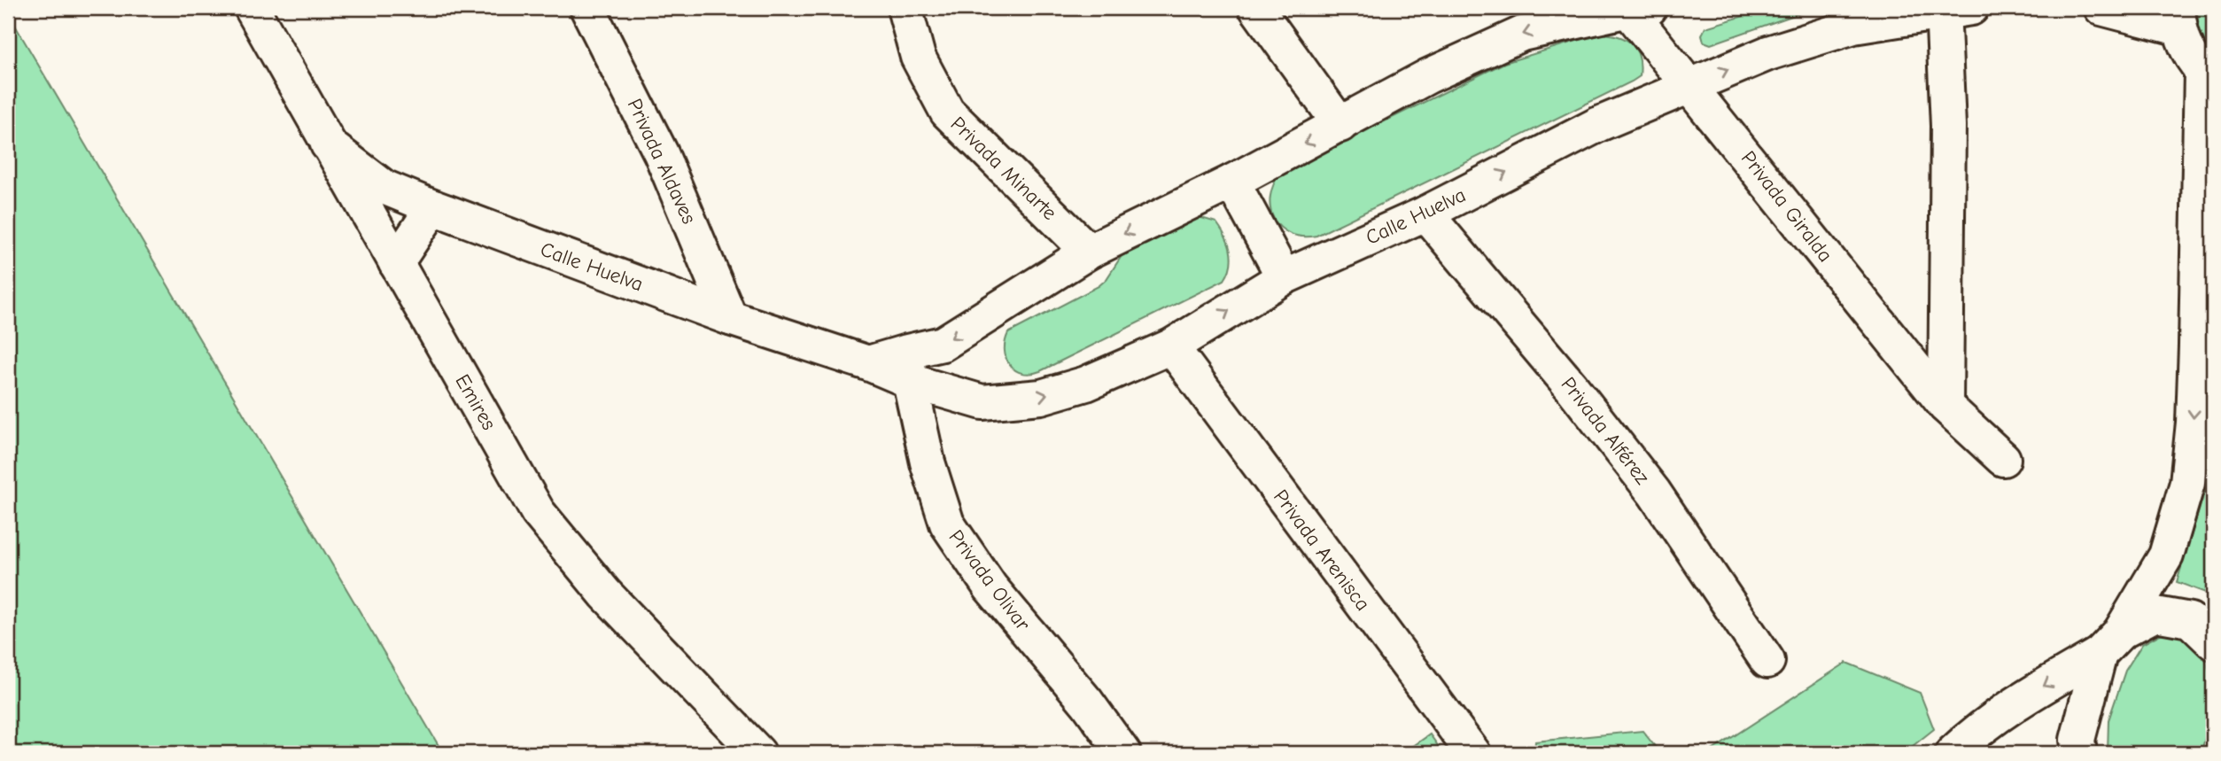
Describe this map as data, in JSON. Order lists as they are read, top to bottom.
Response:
{
  "streets": {
    "street": [
      "Privada Aldaves",
      "Privada Minarte",
      "Privada Giralda",
      "Calle Huelva",
      "Emires",
      "Privada Alférez",
      "Privada Arenisca",
      "Privada Olivar"
    ]
  },
  "crossings": [
    ["Privada Aldaves", "Calle Huelva"],
    ["Privada Minarte", "Calle Huelva"],
    ["Privada Giralda", "Calle Huelva"],
    ["Calle Huelva", "Emires"],
    ["Calle Huelva", "Privada Alférez"],
    ["Calle Huelva", "Privada Arenisca"],
    ["Calle Huelva", "Privada Olivar"]
  ]
}
